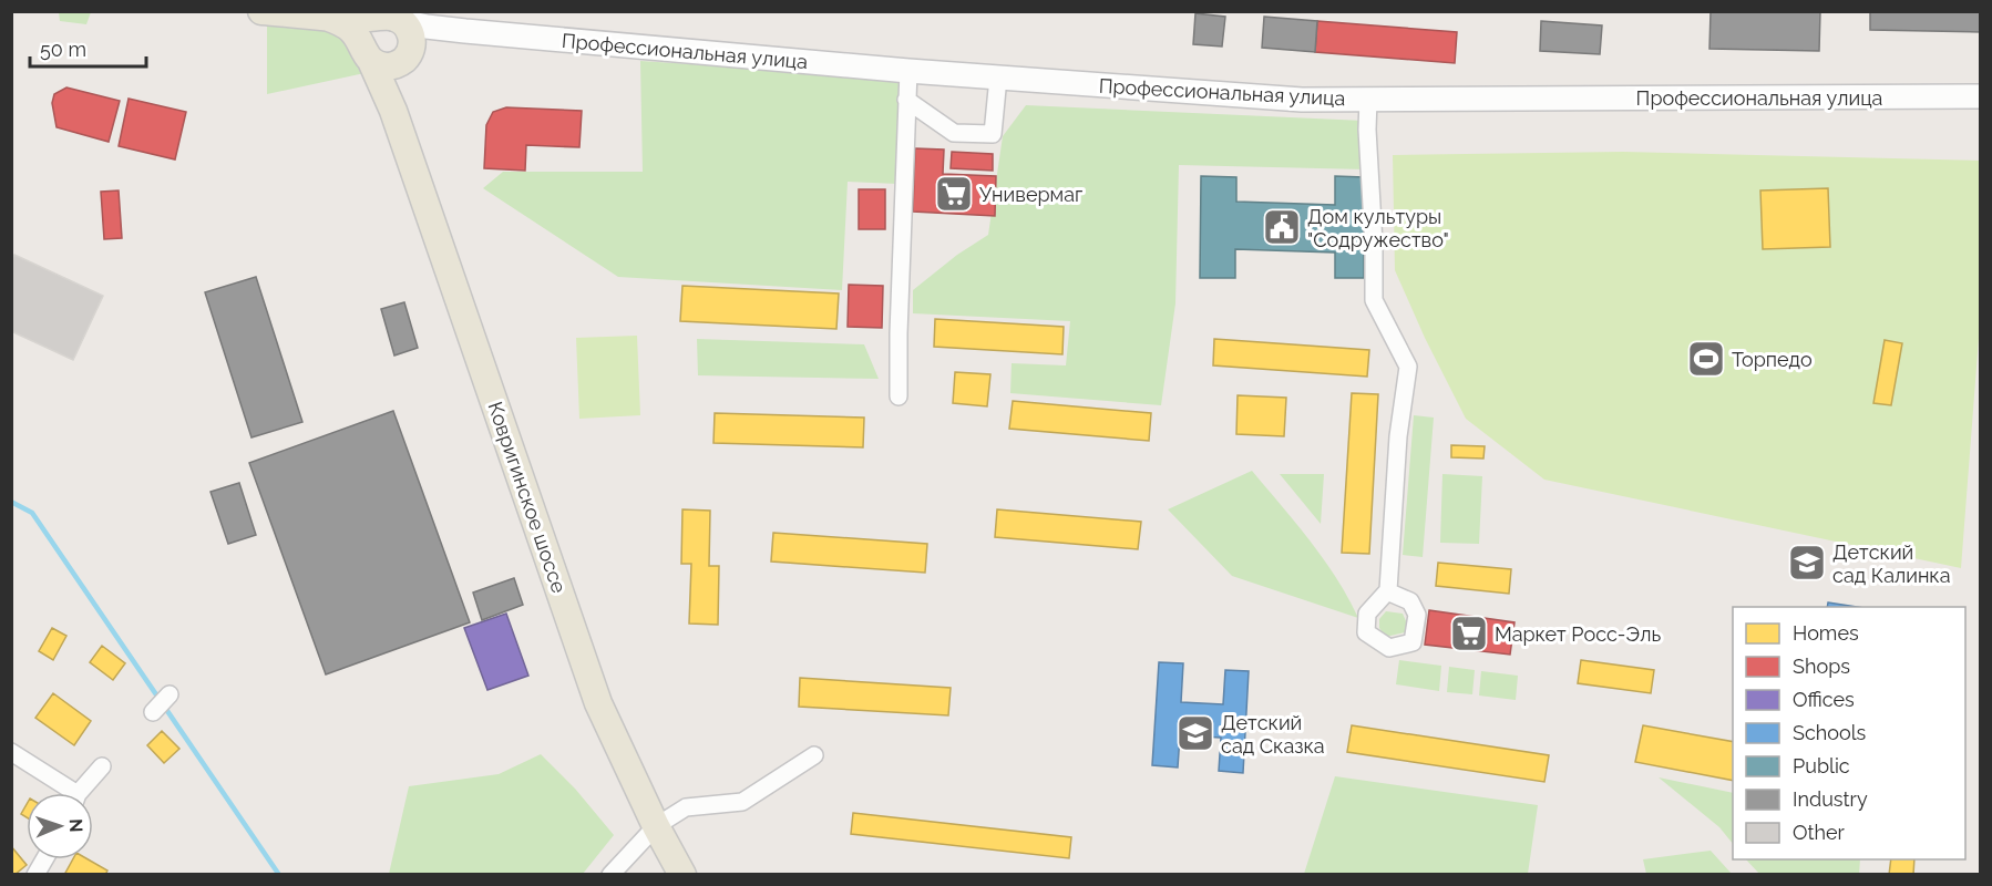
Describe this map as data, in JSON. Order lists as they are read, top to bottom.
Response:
{
  "streets": {
    "main road": ["Профессиональная улица", "Ковригинское шоссе"]
  },
  "crossings": [
    ["Профессиональная улица", "Ковригинское шоссе"]
  ],
  "places": {
    "supermarket": ["Универмаг", "Маркет Росс-Эль"],
    "public building": ["Дом культуры \"Содружество\""],
    "sports": ["Торпедо"],
    "school or university": ["Детский сад Калинка", "Детский сад Сказка"]
  },
  "legend": [
    "Homes",
    "Shops",
    "Offices",
    "Schools",
    "Public",
    "Industry",
    "Other"
  ],
  "scale_bar": "50 m",
  "north": "right"
}
